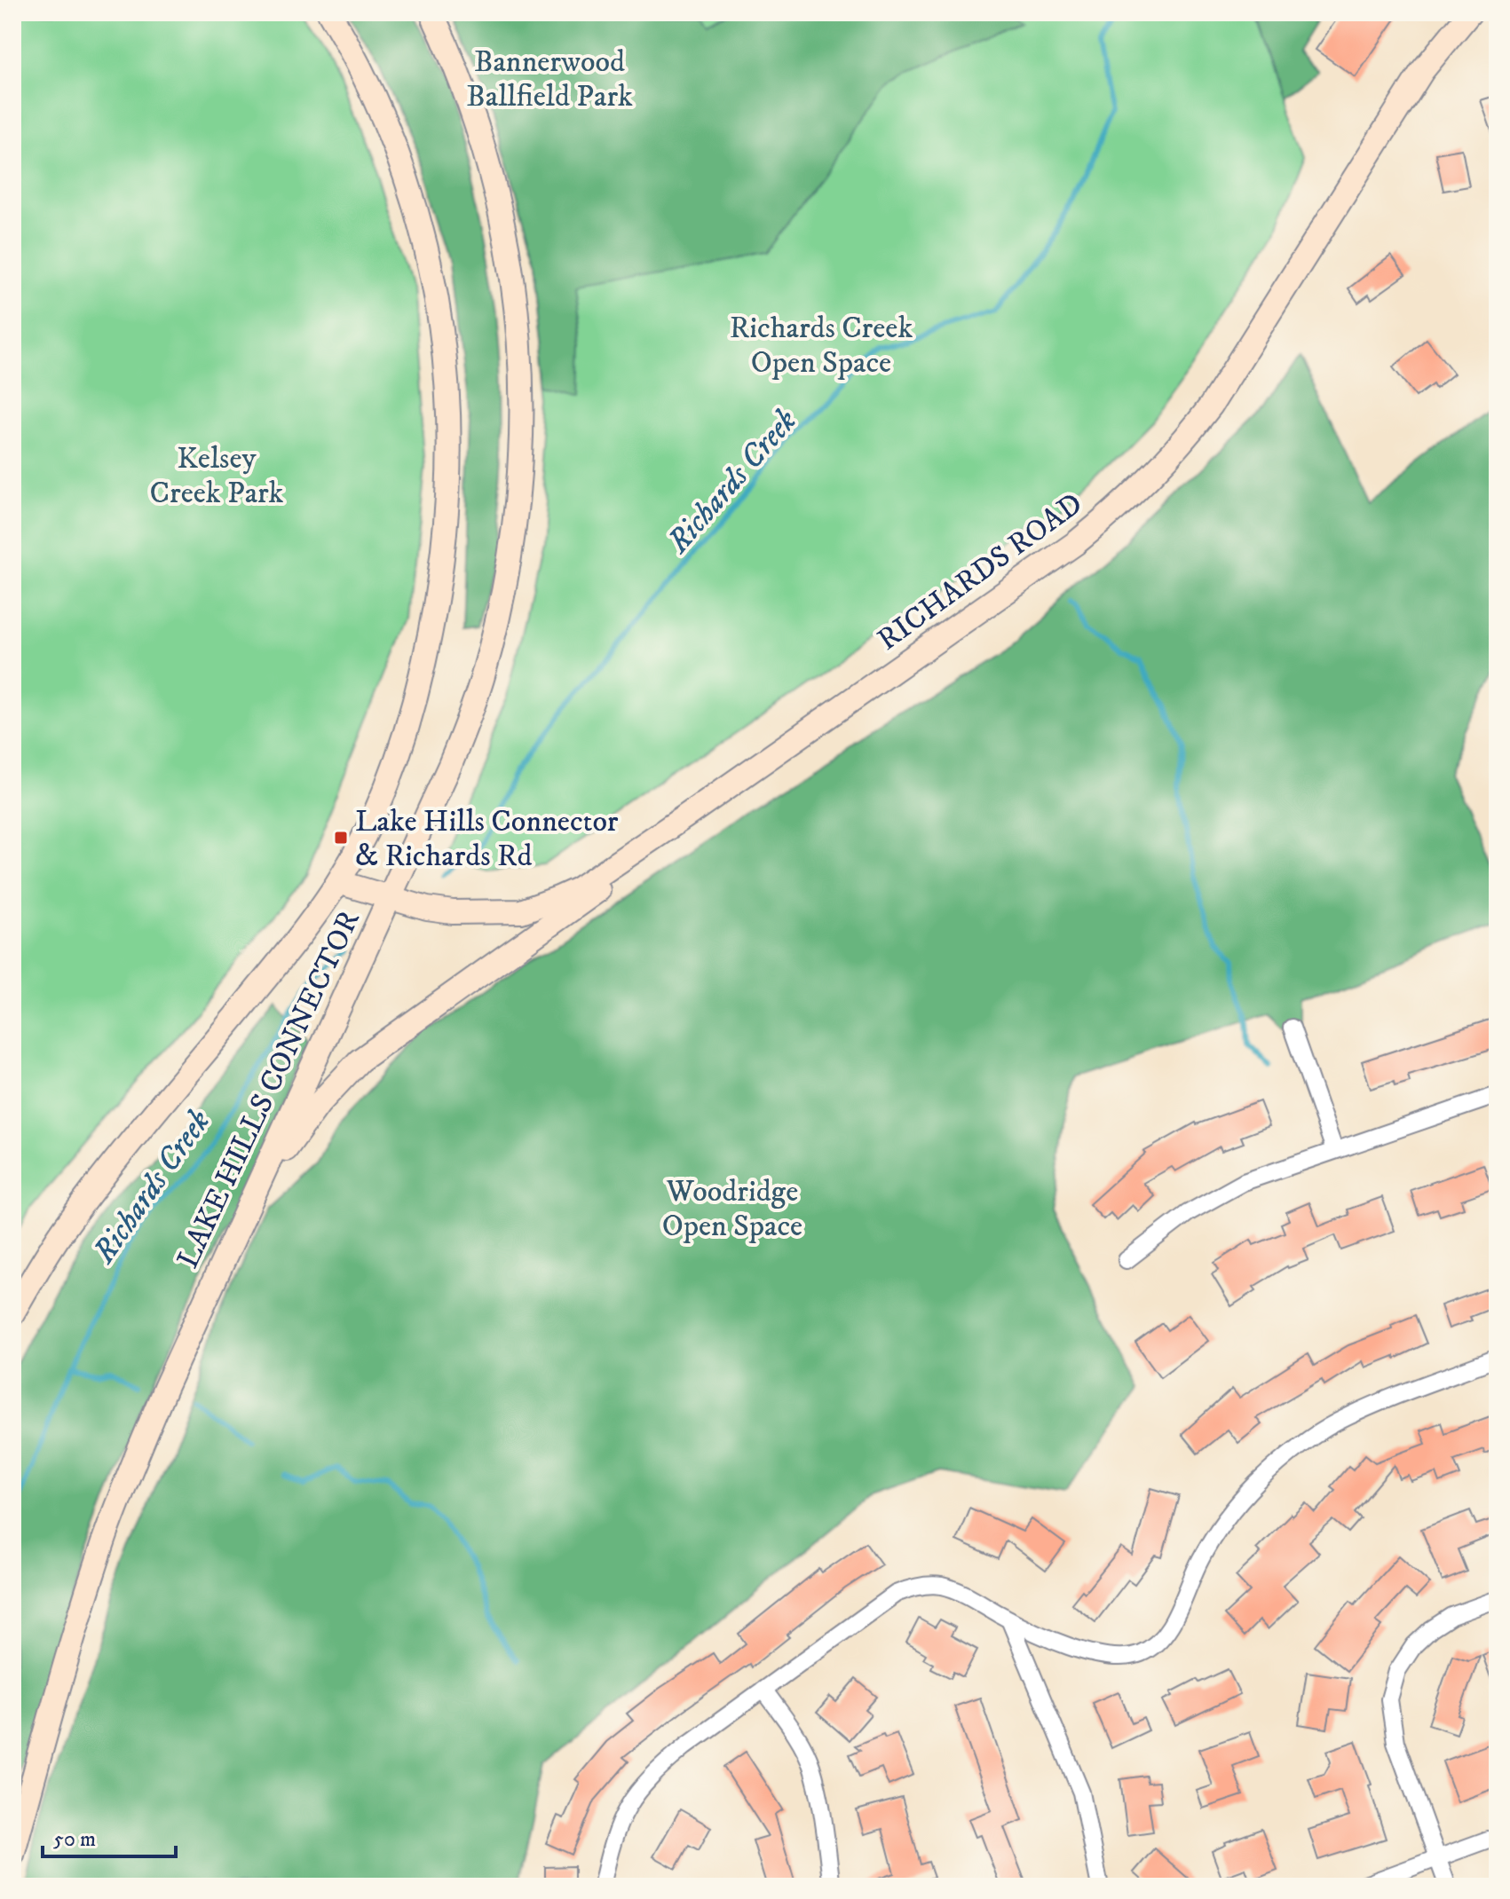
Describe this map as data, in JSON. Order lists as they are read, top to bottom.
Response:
{
  "streets": {
    "main road": ["RICHARDS ROAD", "LAKE HILLS CONNECTOR"]
  },
  "crossings": [
    ["RICHARDS ROAD", "LAKE HILLS CONNECTOR"]
  ],
  "water": ["Richards Creek"],
  "parks": [
    "Bannerwood Ballfield Park",
    "Richards Creek Open Space",
    "Kelsey Creek Park",
    "Woodridge Open Space"
  ],
  "places": {
    "transit": ["Lake Hills Connector & Richards Rd"]
  },
  "scale_bar": "50 m"
}
